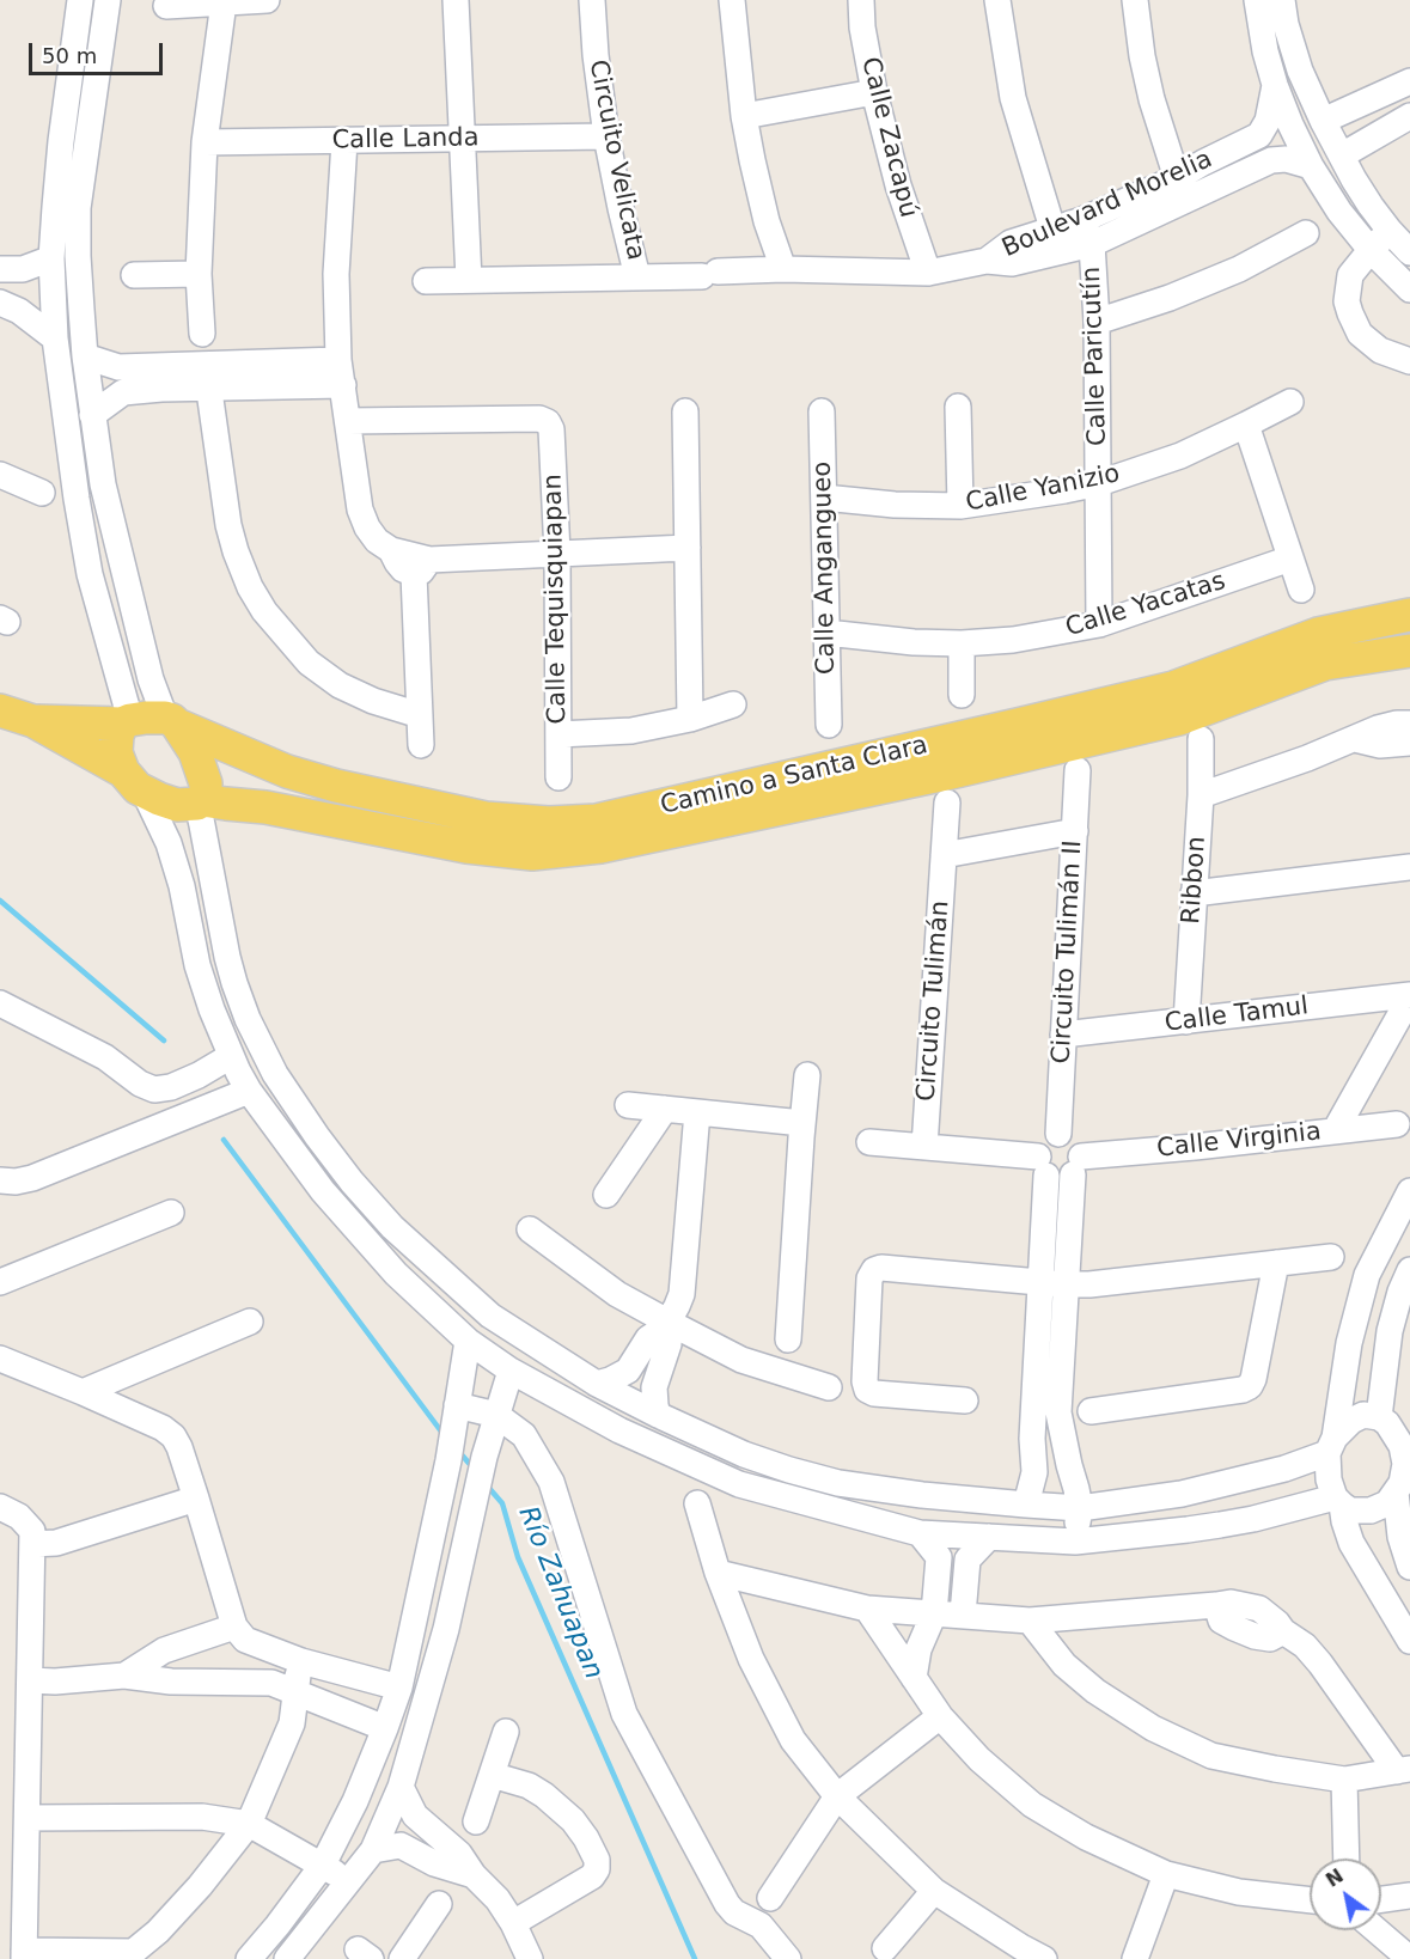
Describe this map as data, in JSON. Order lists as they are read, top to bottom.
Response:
{
  "streets": {
    "main road": ["Camino a Santa Clara"],
    "street": [
      "Calle Zacapú",
      "Calle Landa",
      "Circuito Velicata",
      "Boulevard Morelia",
      "Calle Paricutín",
      "Calle Yanizio",
      "Calle Angangueo",
      "Calle Tequisquiapan",
      "Calle Yacatas",
      "Ribbon",
      "Circuito Tulimán II",
      "Circuito Tulimán",
      "Calle Tamul",
      "Calle Virginia"
    ]
  },
  "crossings": [
    ["Calle Zacapú", "Boulevard Morelia"],
    ["Calle Landa", "Circuito Velicata"],
    ["Circuito Velicata", "Boulevard Morelia"],
    ["Boulevard Morelia", "Calle Paricutín"],
    ["Calle Paricutín", "Calle Yanizio"],
    ["Calle Paricutín", "Calle Yacatas"],
    ["Calle Yanizio", "Calle Angangueo"],
    ["Calle Angangueo", "Calle Yacatas"],
    ["Ribbon", "Calle Tamul"],
    ["Circuito Tulimán II", "Calle Tamul"],
    ["Circuito Tulimán II", "Calle Virginia"]
  ],
  "water": ["Río Zahuapan"],
  "scale_bar": "50 m",
  "north": "top left"
}
